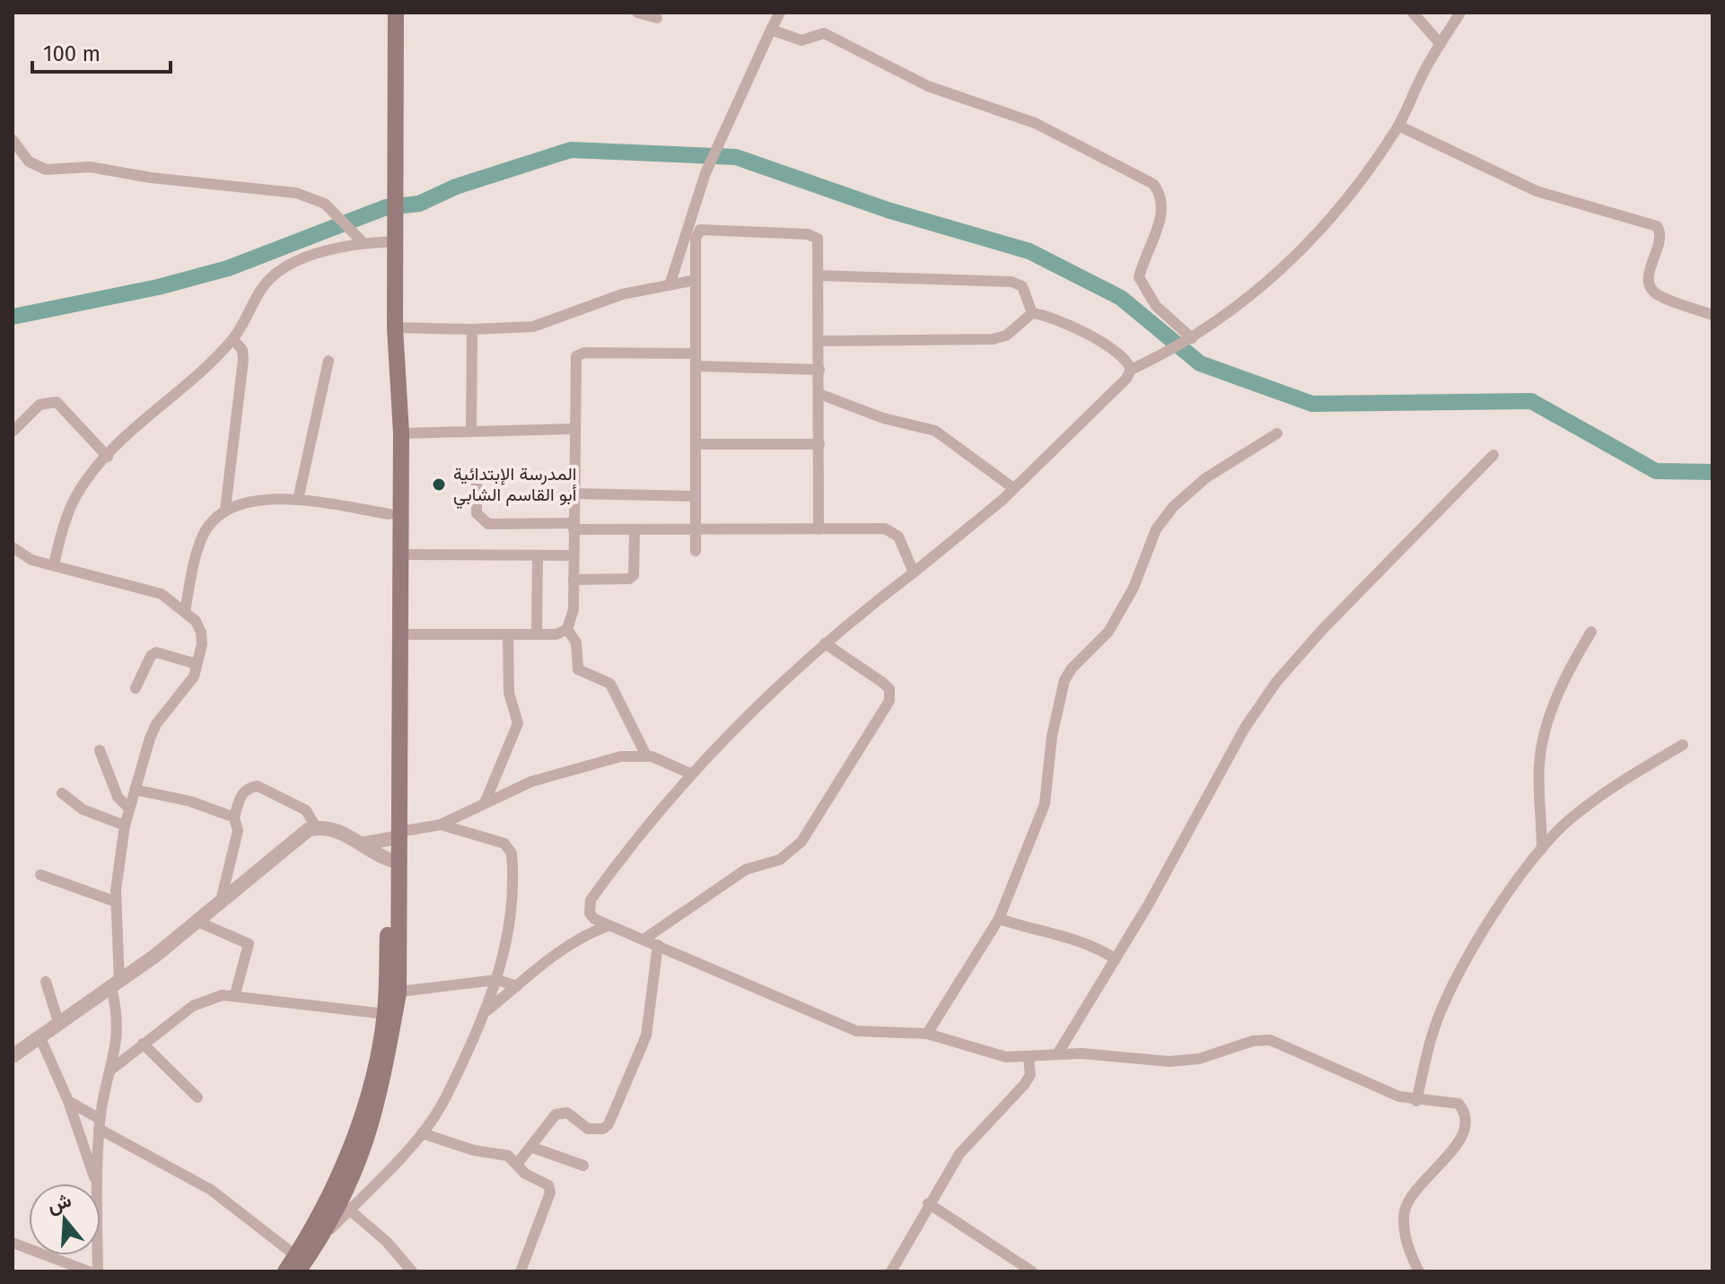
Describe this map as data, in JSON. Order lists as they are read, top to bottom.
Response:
{
  "places": ["المدرسة الإبتدائية أبو القاسم الشابي"],
  "scale_bar": "100 m",
  "north": "top"
}
